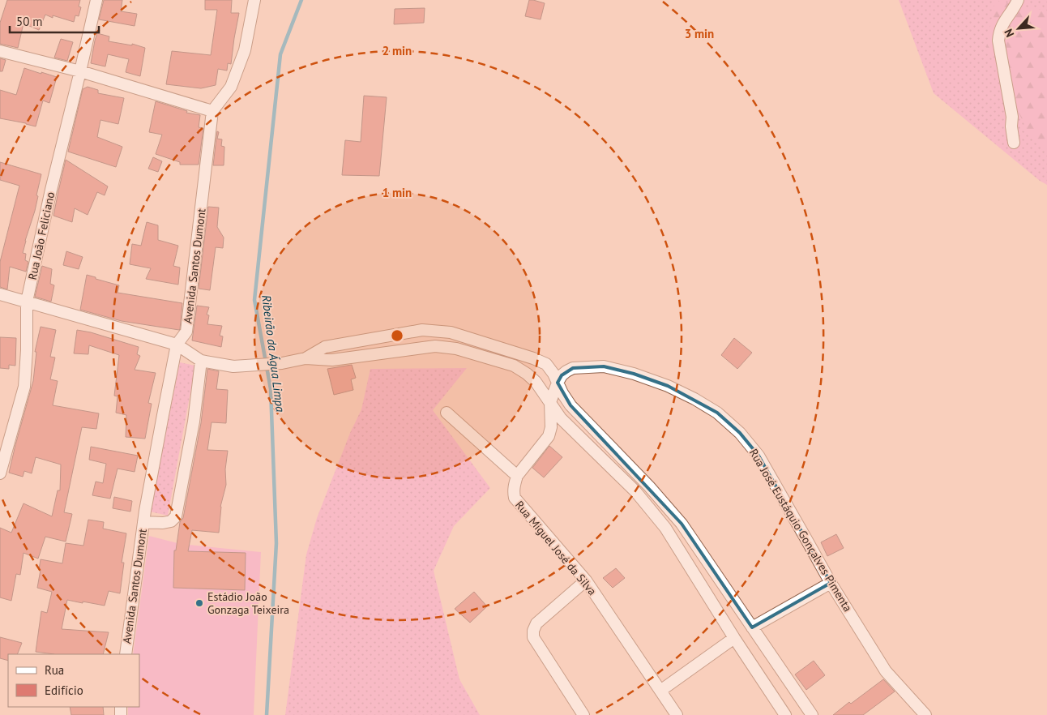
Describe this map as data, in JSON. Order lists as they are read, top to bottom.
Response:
{
  "streets": {
    "street": [
      "Rua João Feliciano",
      "Avenida Santos Dumont",
      "Rua José Eustáquio Gonçalves Pimenta",
      "Rua Miguel José da Silva"
    ]
  },
  "water": ["Ribeirão da Água Limpa"],
  "places": ["Estádio João Gonzaga Teixeira"],
  "legend": ["Rua", "Edifício"],
  "scale_bar": "50 m",
  "north": "bottom left",
  "rings": ["3 min", "2 min", "1 min"]
}
